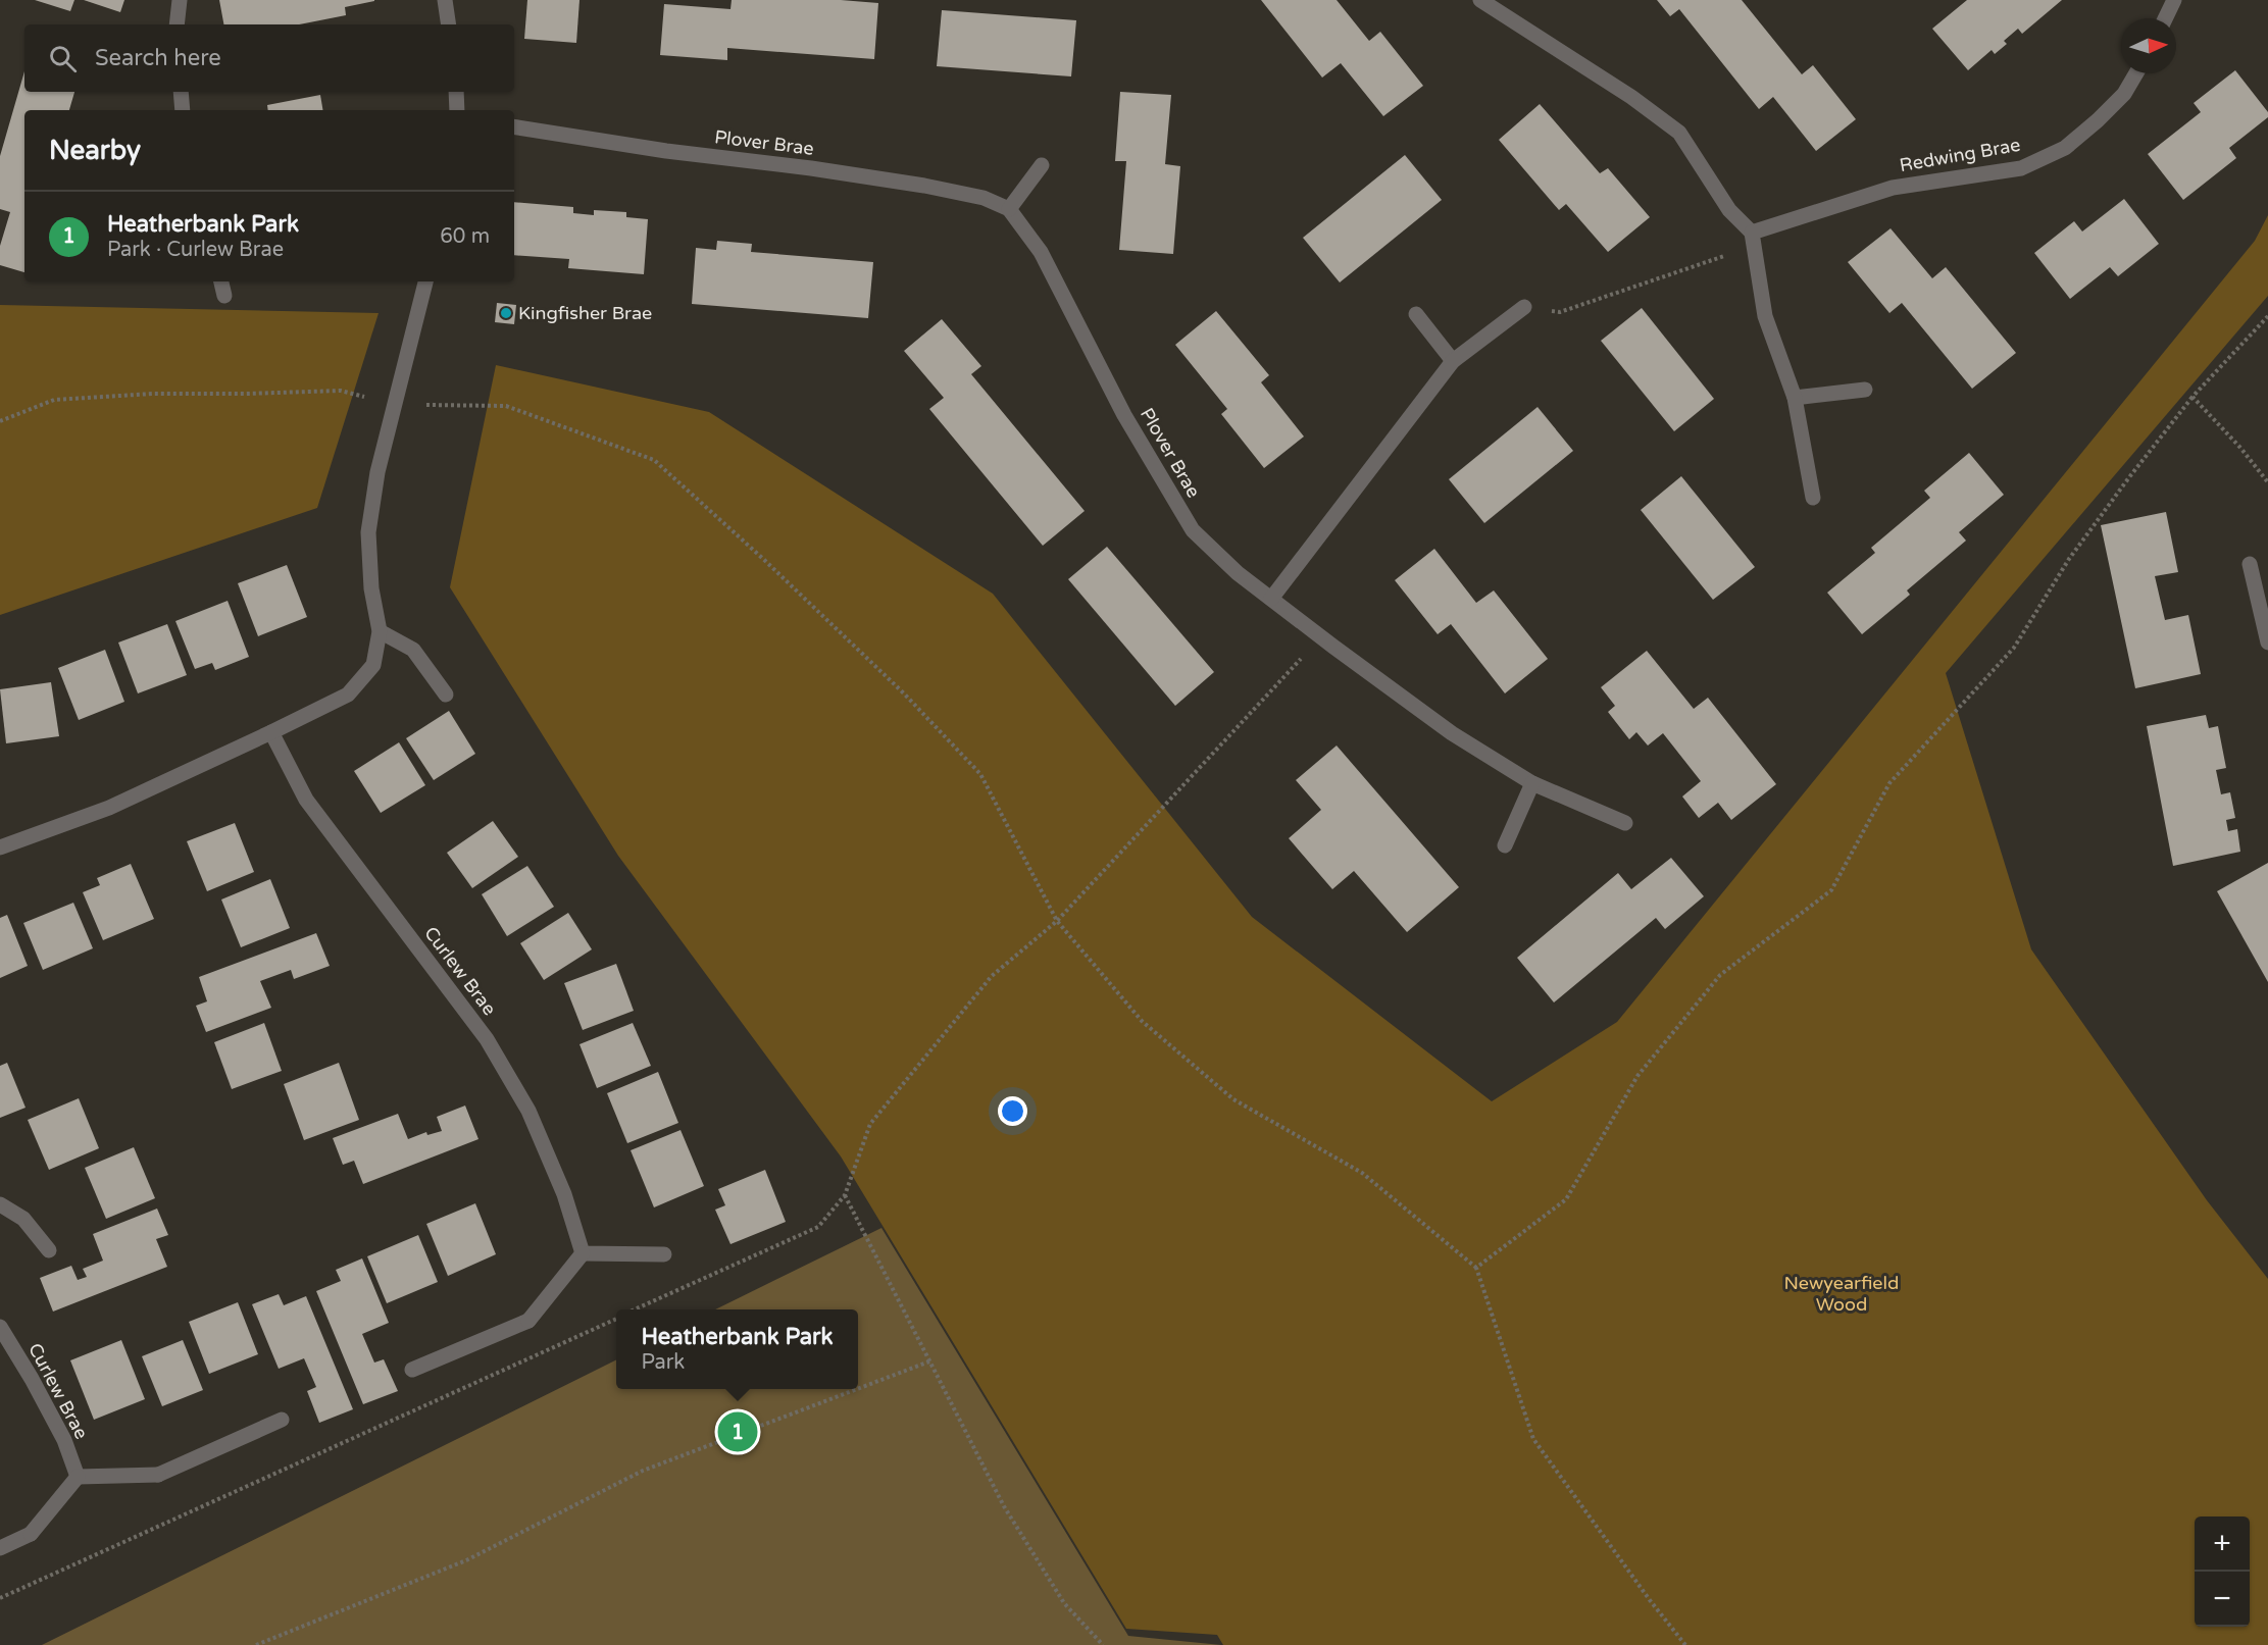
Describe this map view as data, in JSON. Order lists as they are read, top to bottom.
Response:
{
  "streets": {
    "street": ["Plover Brae", "Redwing Brae", "Curlew Brae"]
  },
  "parks": ["Newyearfield Wood"],
  "places": ["Kingfisher Brae"],
  "north": "right",
  "page": {
    "search": "Search here",
    "heading": "Nearby",
    "list": [
      {
        "mark": "1",
        "name": "Heatherbank Park",
        "note": "Park · Curlew Brae",
        "value": "60 m"
      }
    ],
    "popup": ["Heatherbank Park", "Park"],
    "pins": "1",
    "map_buttons": ["+", "−"]
  }
}
